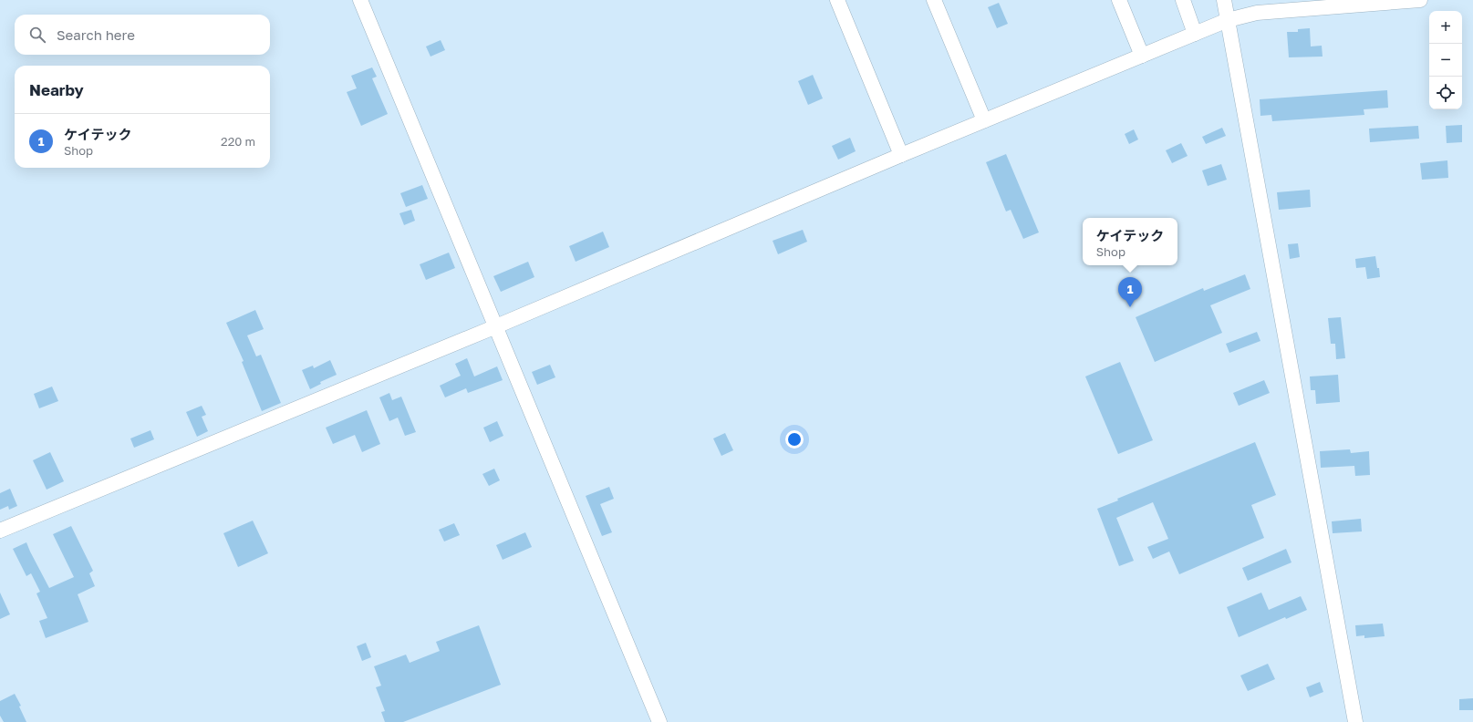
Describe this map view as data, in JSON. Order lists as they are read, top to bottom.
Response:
{
  "page": {
    "map_buttons": ["+", "−"],
    "search": "Search here",
    "heading": "Nearby",
    "list": [
      {
        "mark": "1",
        "name": "ケイテック",
        "note": "Shop",
        "value": "220 m"
      }
    ],
    "popup": ["ケイテック", "Shop"],
    "pins": "1"
  }
}
